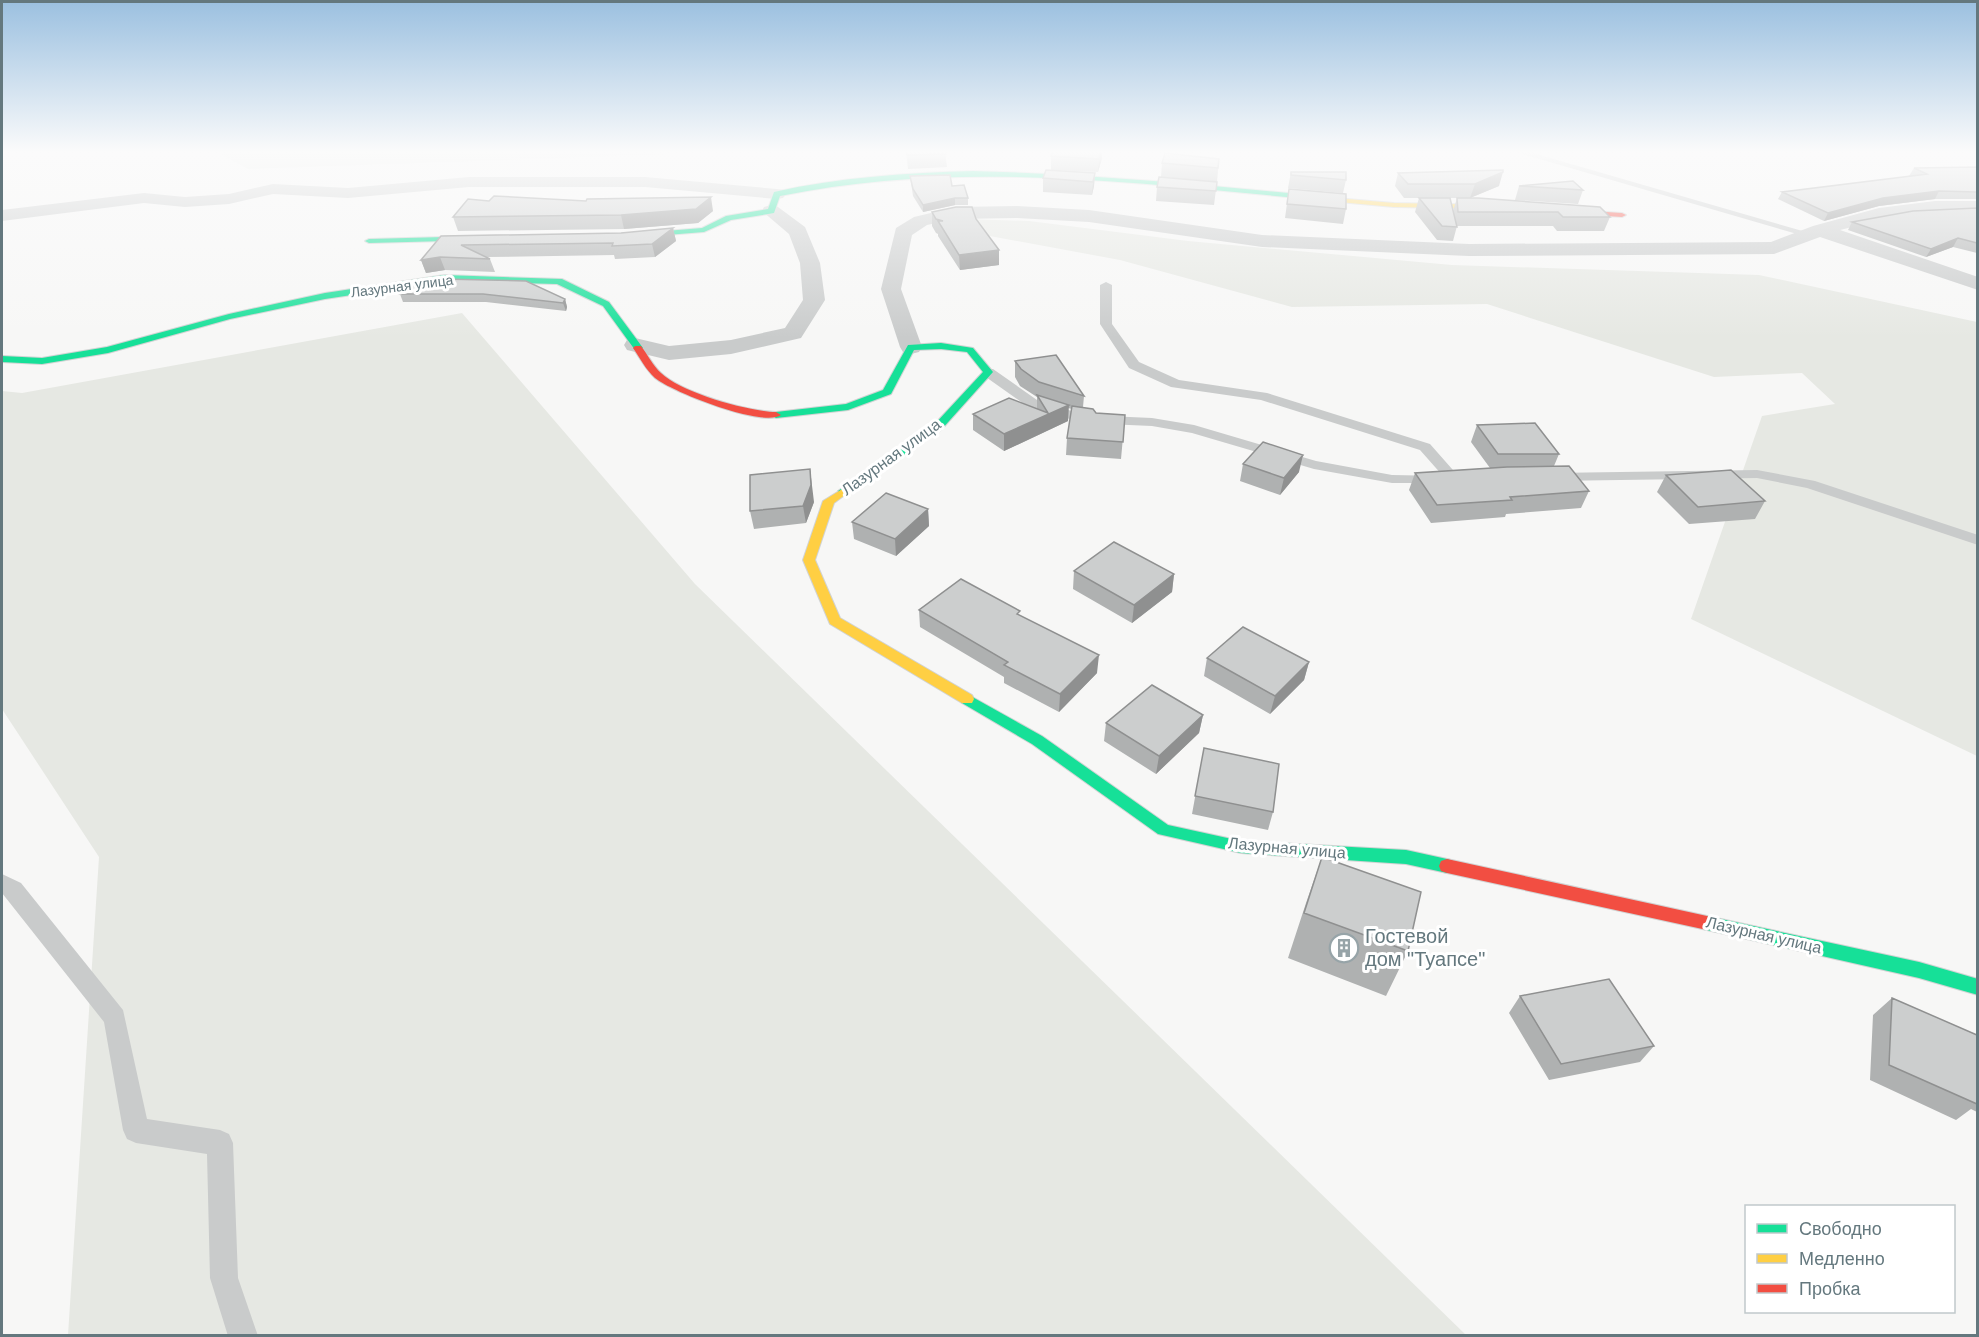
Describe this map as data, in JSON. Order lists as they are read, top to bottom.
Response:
{
  "streets": {
    "street": ["Лазурная улица"]
  },
  "places": {
    "building": ["Гостевой дом \"Туапсе\""]
  },
  "legend": ["Свободно", "Медленно", "Пробка"]
}
